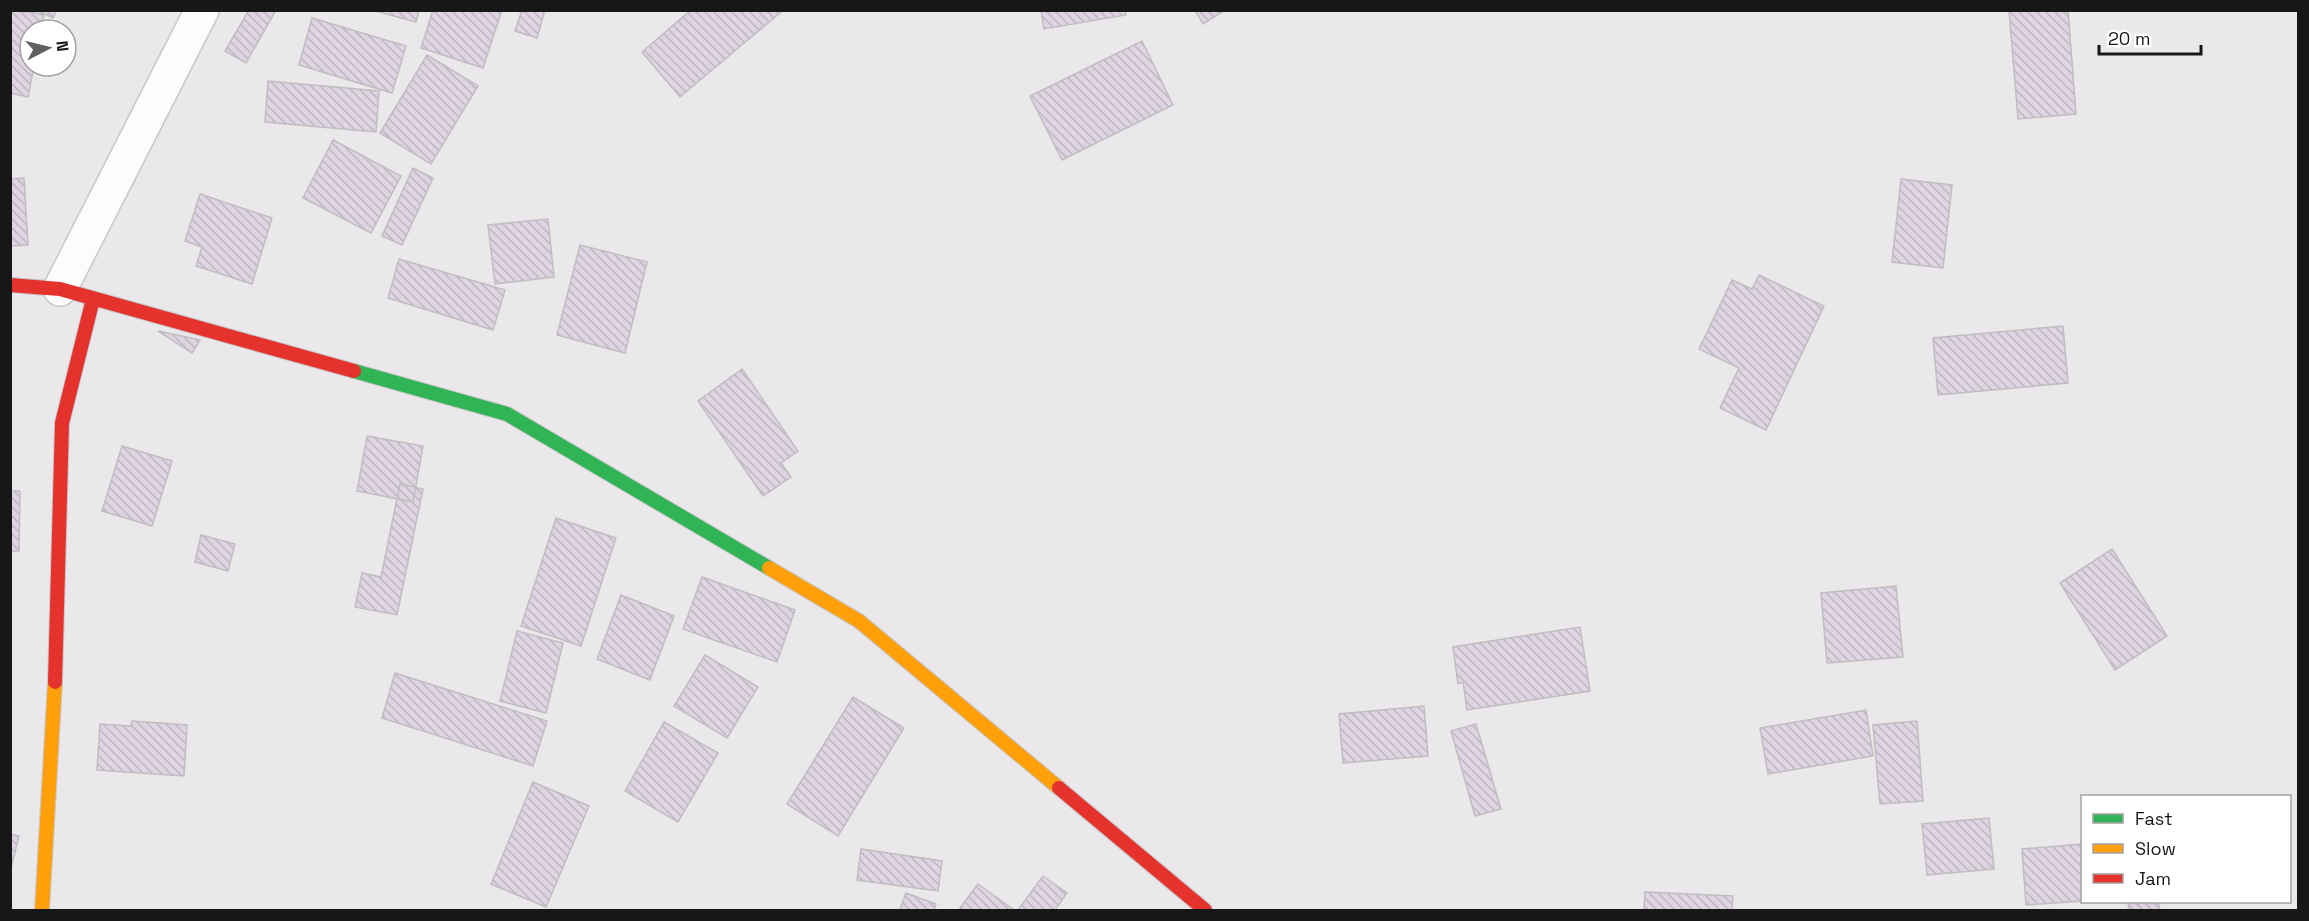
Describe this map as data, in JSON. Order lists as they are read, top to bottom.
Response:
{
  "legend": ["Fast", "Slow", "Jam"],
  "scale_bar": "20 m",
  "north": "right"
}
